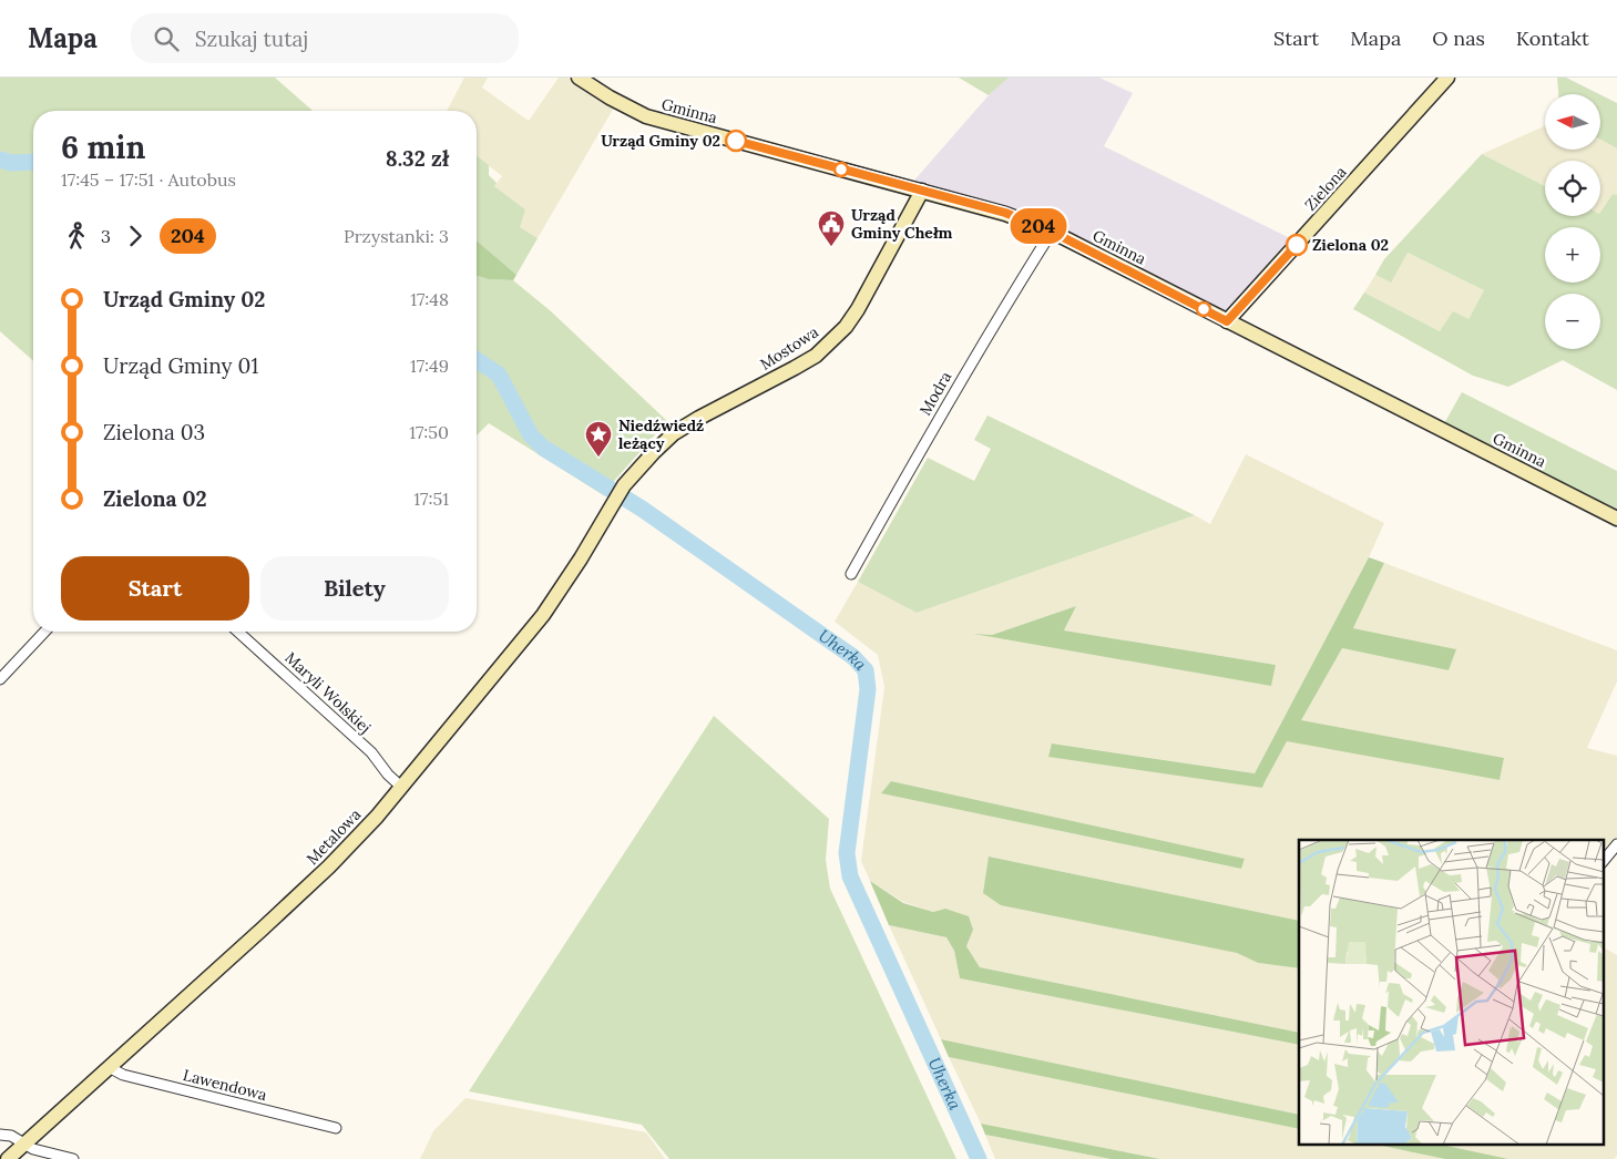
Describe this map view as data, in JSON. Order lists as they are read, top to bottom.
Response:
{
  "streets": {
    "street": [
      "Gminna",
      "Zielona",
      "Mostowa",
      "Modra",
      "Maryli Wolskiej",
      "Metalowa",
      "Lawendowa"
    ]
  },
  "crossings": [
    ["Gminna", "Zielona"],
    ["Gminna", "Mostowa"],
    ["Gminna", "Modra"],
    ["Mostowa", "Metalowa"],
    ["Maryli Wolskiej", "Metalowa"],
    ["Metalowa", "Lawendowa"]
  ],
  "water": ["Uherka"],
  "places": {
    "other": ["Urząd Gminy 02", "Zielona 02"],
    "public building": ["Urząd Gminy Chełm"],
    "place": ["Niedźwiedź leżący"]
  },
  "lines": ["bus line 204"],
  "north": "left",
  "page": {
    "header": "Mapa",
    "search": "Szukaj tutaj",
    "nav": [
      "Start",
      "Mapa",
      "O nas",
      "Kontakt"
    ],
    "on_map": "204",
    "map_buttons": ["+", "−"],
    "heading": ["6 min", "17:45 – 17:51 · Autobus", "8.32 zł"],
    "legs": ["3", "204", "Przystanki: 3"],
    "list": [
      {
        "name": "Urząd Gminy 02",
        "value": "17:48"
      },
      {
        "name": "Urząd Gminy 01",
        "value": "17:49"
      },
      {
        "name": "Zielona 03",
        "value": "17:50"
      },
      {
        "name": "Zielona 02",
        "value": "17:51"
      }
    ],
    "buttons": ["Start", "Bilety"]
  }
}
